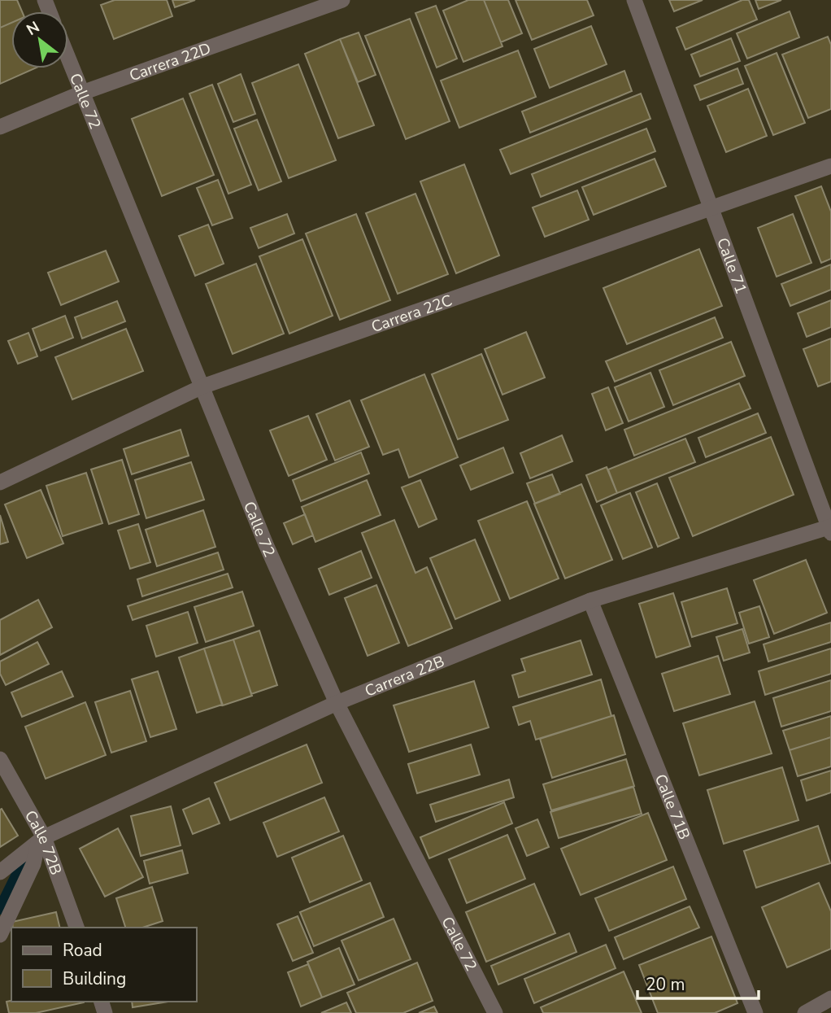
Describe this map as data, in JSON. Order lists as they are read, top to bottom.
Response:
{
  "streets": {
    "street": [
      "Carrera 22D",
      "Calle 72",
      "Calle 71",
      "Carrera 22C",
      "Carrera 22B",
      "Calle 71B",
      "Calle 72B"
    ]
  },
  "crossings": [
    ["Carrera 22D", "Calle 72"],
    ["Calle 72", "Carrera 22C"],
    ["Calle 72", "Carrera 22B"],
    ["Calle 71", "Carrera 22C"],
    ["Calle 71", "Carrera 22B"],
    ["Carrera 22B", "Calle 71B"],
    ["Carrera 22B", "Calle 72B"]
  ],
  "legend": ["Road", "Building"],
  "scale_bar": "20 m",
  "north": "top left"
}
